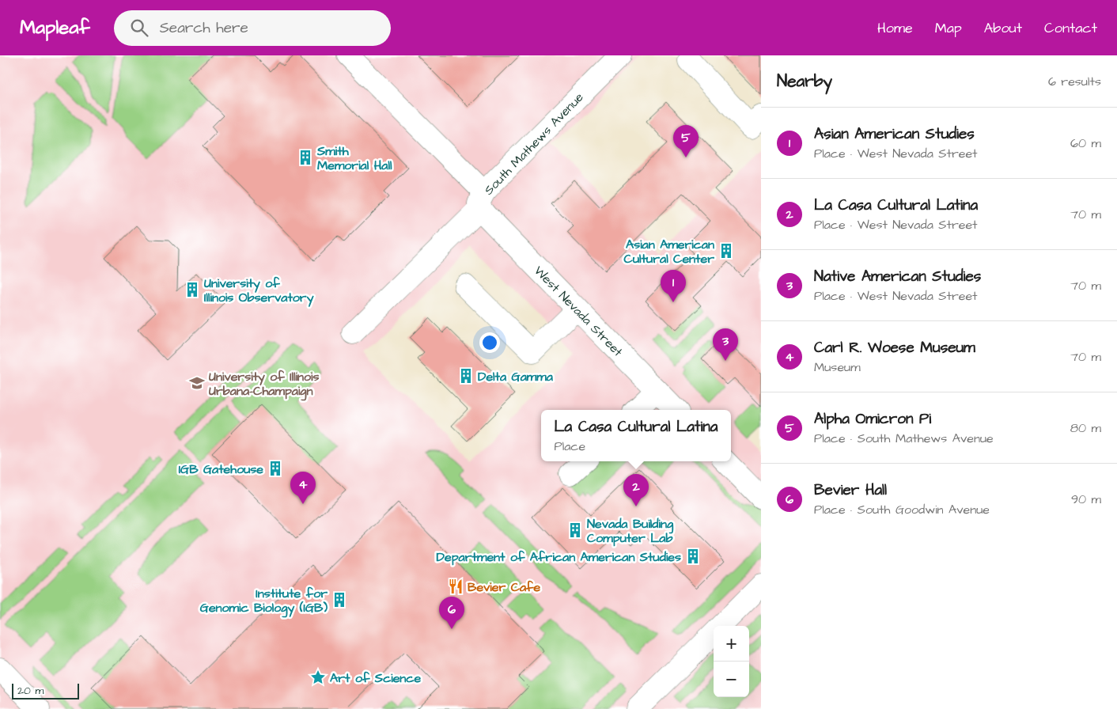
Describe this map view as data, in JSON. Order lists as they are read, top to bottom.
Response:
{
  "streets": {
    "street": ["South Mathews Avenue", "West Nevada Street"]
  },
  "crossings": [
    ["South Mathews Avenue", "West Nevada Street"]
  ],
  "places": {
    "building": [
      "Smith Memorial Hall",
      "Asian American Cultural Center",
      "University of Illinois Observatory",
      "Delta Gamma",
      "IGB Gatehouse",
      "Nevada Building Computer Lab",
      "Department of African American Studies",
      "Institute for Genomic Biology (IGB)"
    ],
    "school or university": ["University of Illinois Urbana-Champaign"],
    "restaurant": ["Bevier Cafe"],
    "place": ["Art of Science"]
  },
  "scale_bar": "20 m",
  "page": {
    "header": "Mapleaf",
    "search": "Search here",
    "nav": [
      "Home",
      "Map",
      "About",
      "Contact"
    ],
    "heading": ["Nearby", "6 results"],
    "list": [
      {
        "mark": "1",
        "name": "Asian American Studies",
        "note": "Place · West Nevada Street",
        "value": "60 m"
      },
      {
        "mark": "2",
        "name": "La Casa Cultural Latina",
        "note": "Place · West Nevada Street",
        "value": "70 m"
      },
      {
        "mark": "3",
        "name": "Native American Studies",
        "note": "Place · West Nevada Street",
        "value": "70 m"
      },
      {
        "mark": "4",
        "name": "Carl R. Woese Museum",
        "note": "Museum",
        "value": "70 m"
      },
      {
        "mark": "5",
        "name": "Alpha Omicron Pi",
        "note": "Place · South Mathews Avenue",
        "value": "80 m"
      },
      {
        "mark": "6",
        "name": "Bevier Hall",
        "note": "Place · South Goodwin Avenue",
        "value": "90 m"
      }
    ],
    "pins": [
      "5",
      "1",
      "3",
      "4",
      "2",
      "6"
    ],
    "popup": ["La Casa Cultural Latina", "Place"],
    "map_buttons": ["+", "−"],
    "scale": "20 m"
  }
}
